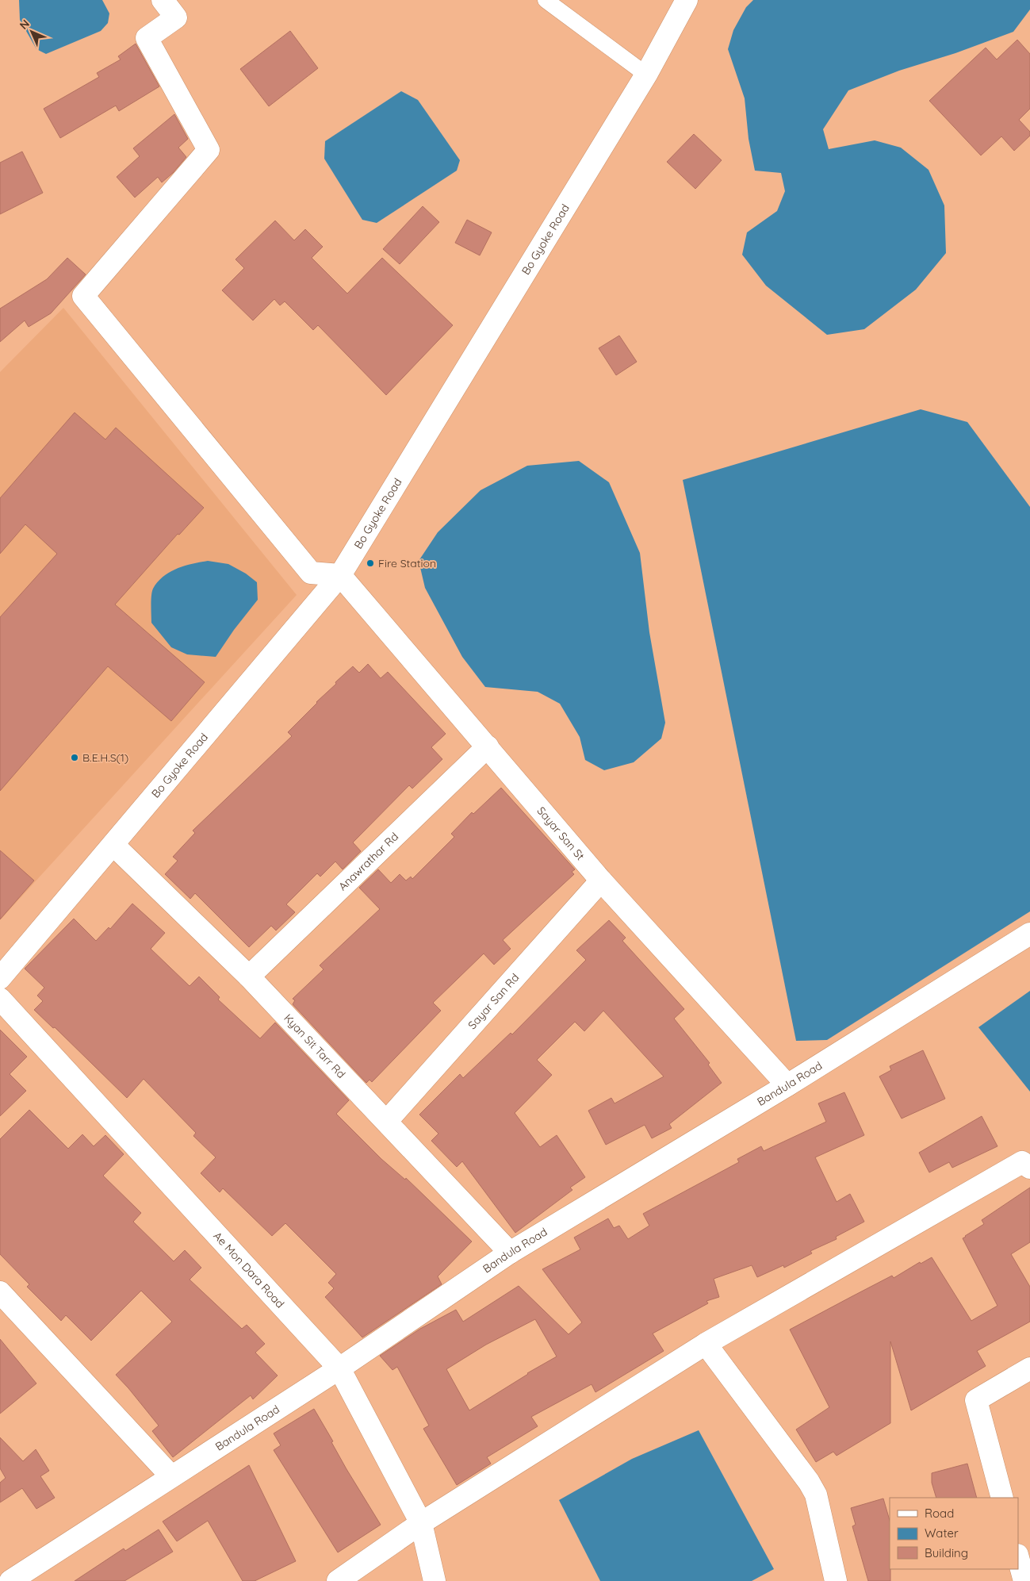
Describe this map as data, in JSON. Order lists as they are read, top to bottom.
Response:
{
  "streets": {
    "street": [
      "Bo Gyoke Road",
      "Sayar San St",
      "Anawrathar Rd",
      "Sayar San Rd",
      "Kyan Sit Tarr Rd",
      "Bandula Road",
      "Ae Mon Dara Road"
    ]
  },
  "crossings": [
    ["Bo Gyoke Road", "Sayar San St"],
    ["Bo Gyoke Road", "Kyan Sit Tarr Rd"],
    ["Sayar San St", "Anawrathar Rd"],
    ["Sayar San St", "Sayar San Rd"],
    ["Sayar San St", "Bandula Road"],
    ["Anawrathar Rd", "Kyan Sit Tarr Rd"],
    ["Sayar San Rd", "Kyan Sit Tarr Rd"],
    ["Kyan Sit Tarr Rd", "Bandula Road"],
    ["Bandula Road", "Ae Mon Dara Road"]
  ],
  "places": ["Fire Station", "B.E.H.S(1)"],
  "legend": ["Road", "Water", "Building"],
  "north": "top left"
}
